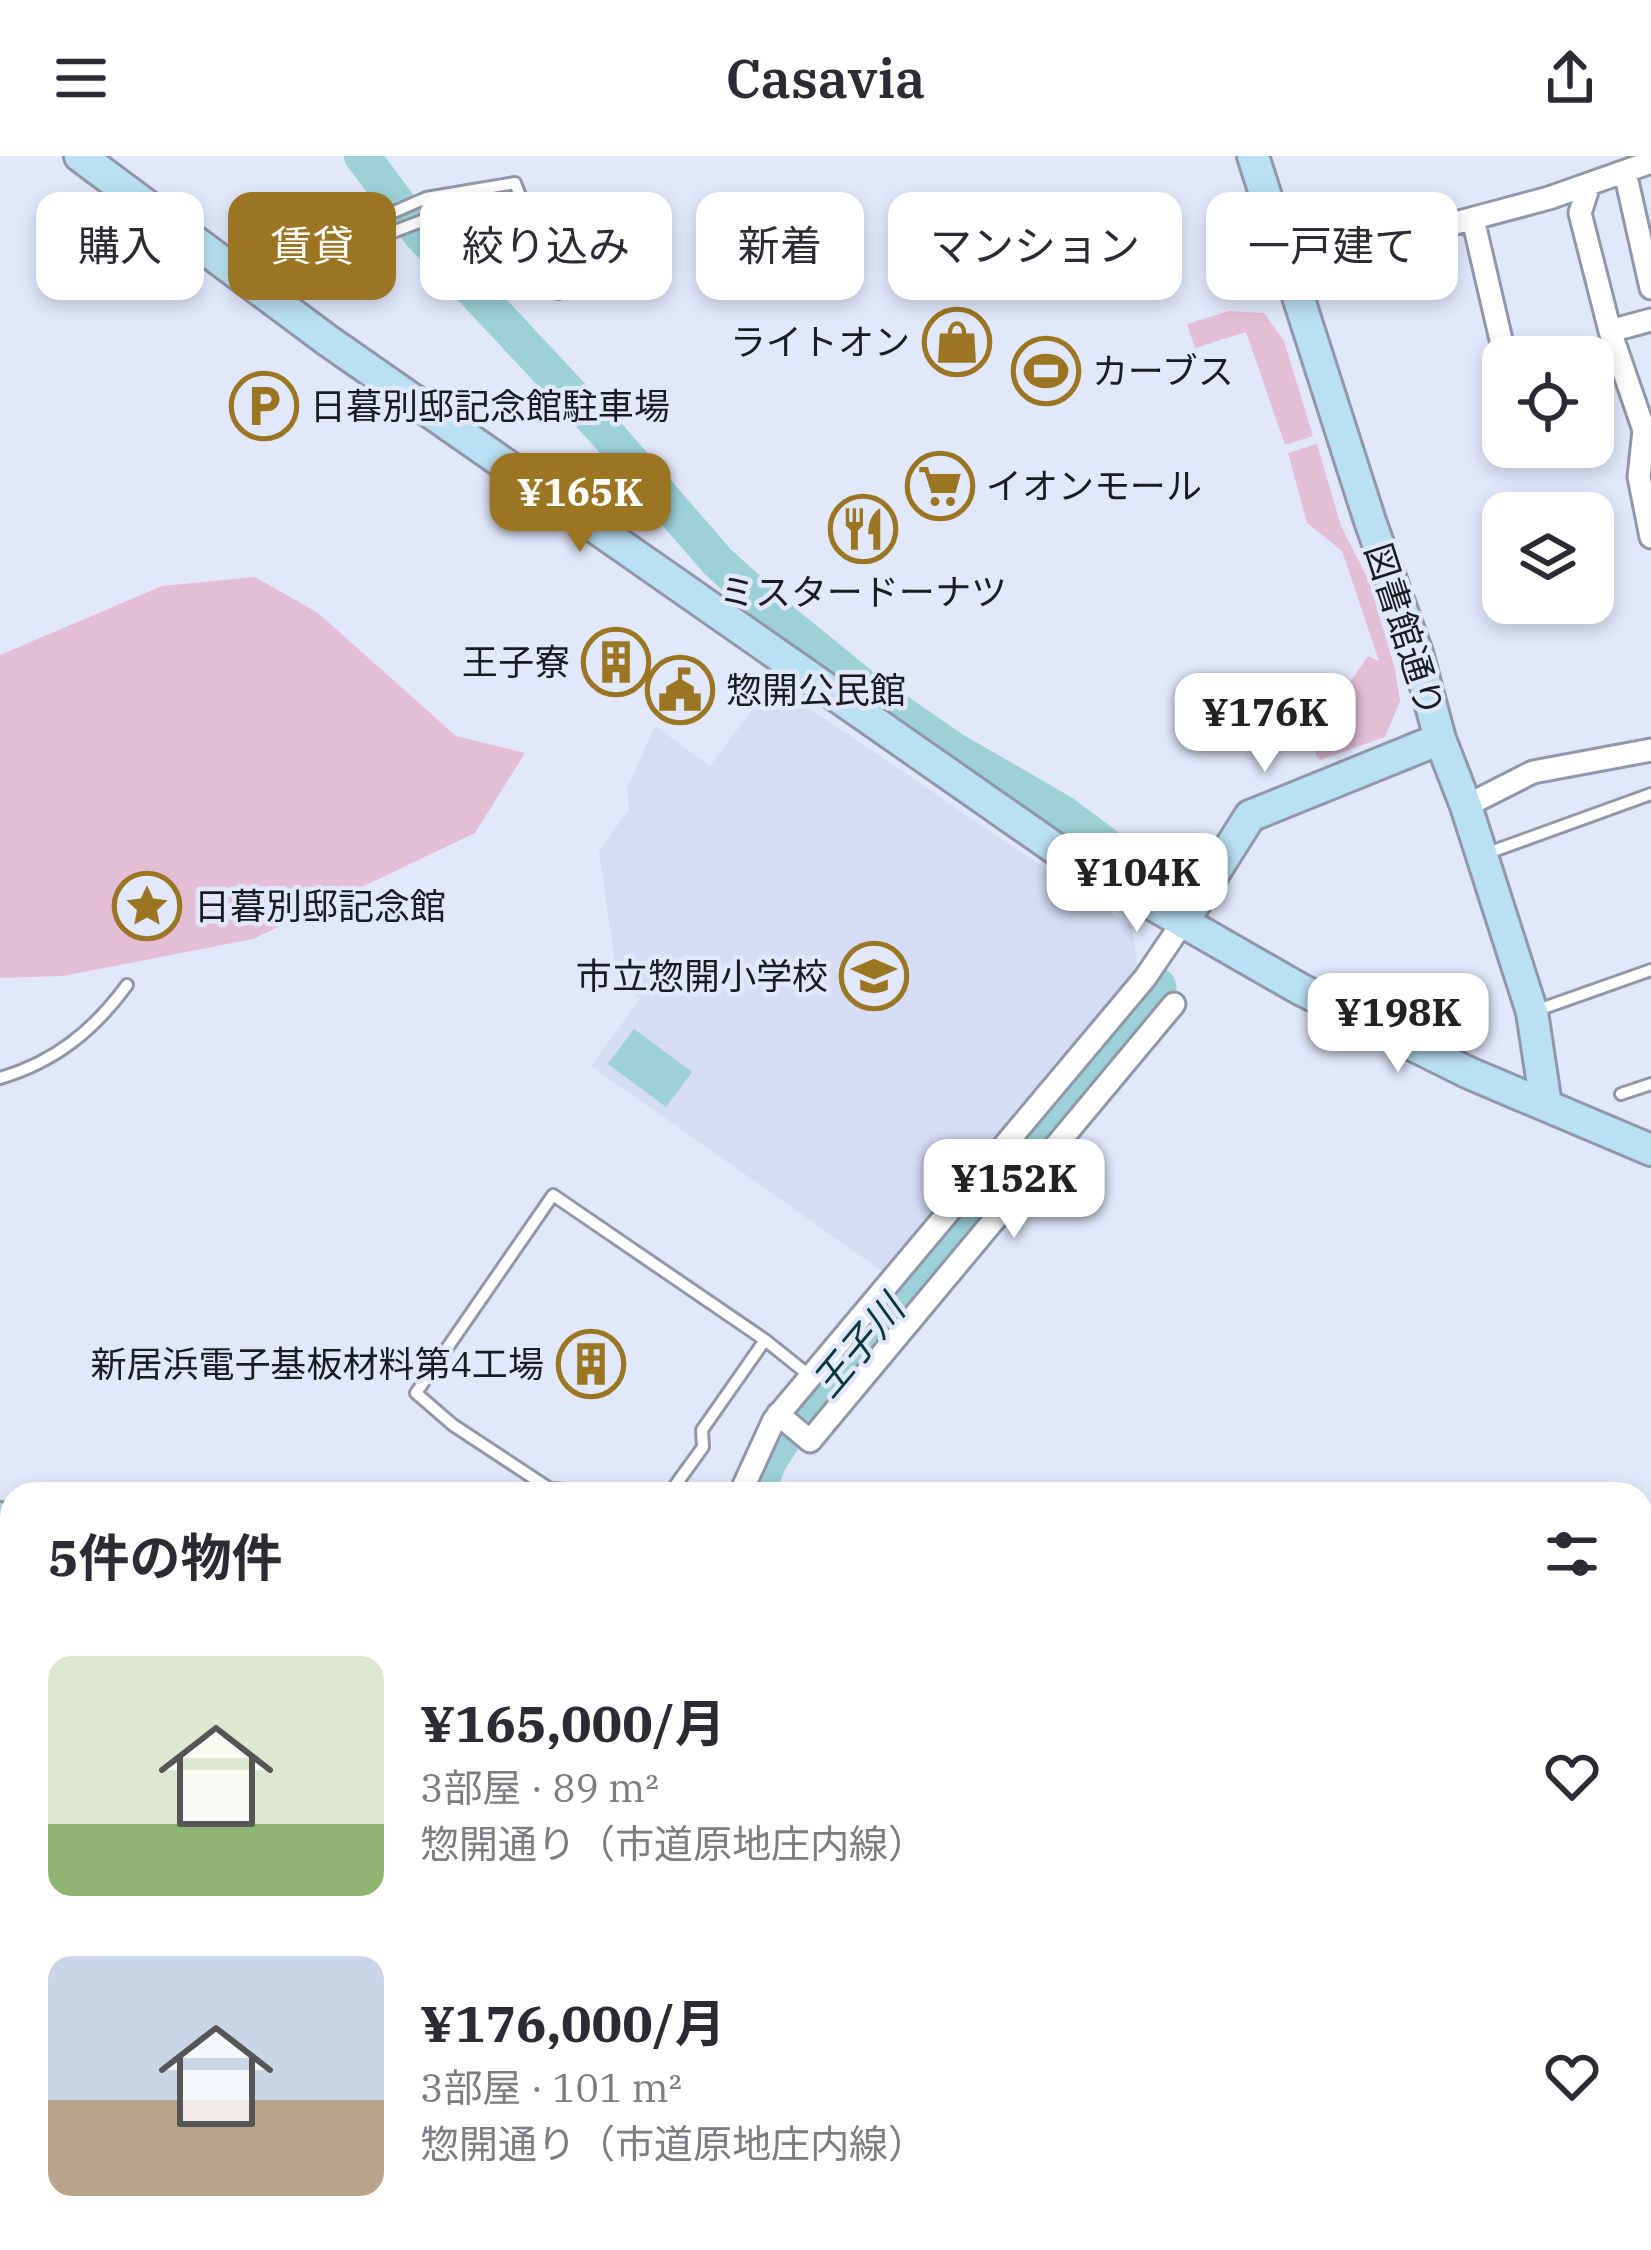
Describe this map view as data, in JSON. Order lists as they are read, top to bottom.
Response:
{
  "streets": {
    "street": ["図書館通り"]
  },
  "water": ["王子川"],
  "places": {
    "shop": ["ライトオン"],
    "sports": ["カーブス"],
    "parking": ["日暮別邸記念館駐車場"],
    "supermarket": ["イオンモール"],
    "restaurant": ["ミスタードーナツ"],
    "building": ["王子寮", "新居浜電子基板材料第4工場"],
    "public building": ["惣開公民館"],
    "place": ["日暮別邸記念館"],
    "school or university": ["市立惣開小学校"]
  },
  "page": {
    "header": "Casavia",
    "chip": [
      "購入",
      "賃貸",
      "絞り込み",
      "新着",
      "マンション",
      "一戸建て"
    ],
    "price": [
      "¥165K",
      "¥176K",
      "¥104K",
      "¥198K",
      "¥152K"
    ],
    "heading": "5件の物件",
    "list": [
      {
        "name": "¥165,000/月",
        "note": "3部屋 · 89 m² · 惣開通り（市道原地庄内線）"
      },
      {
        "name": "¥176,000/月",
        "note": "3部屋 · 101 m² · 惣開通り（市道原地庄内線）"
      }
    ]
  }
}
